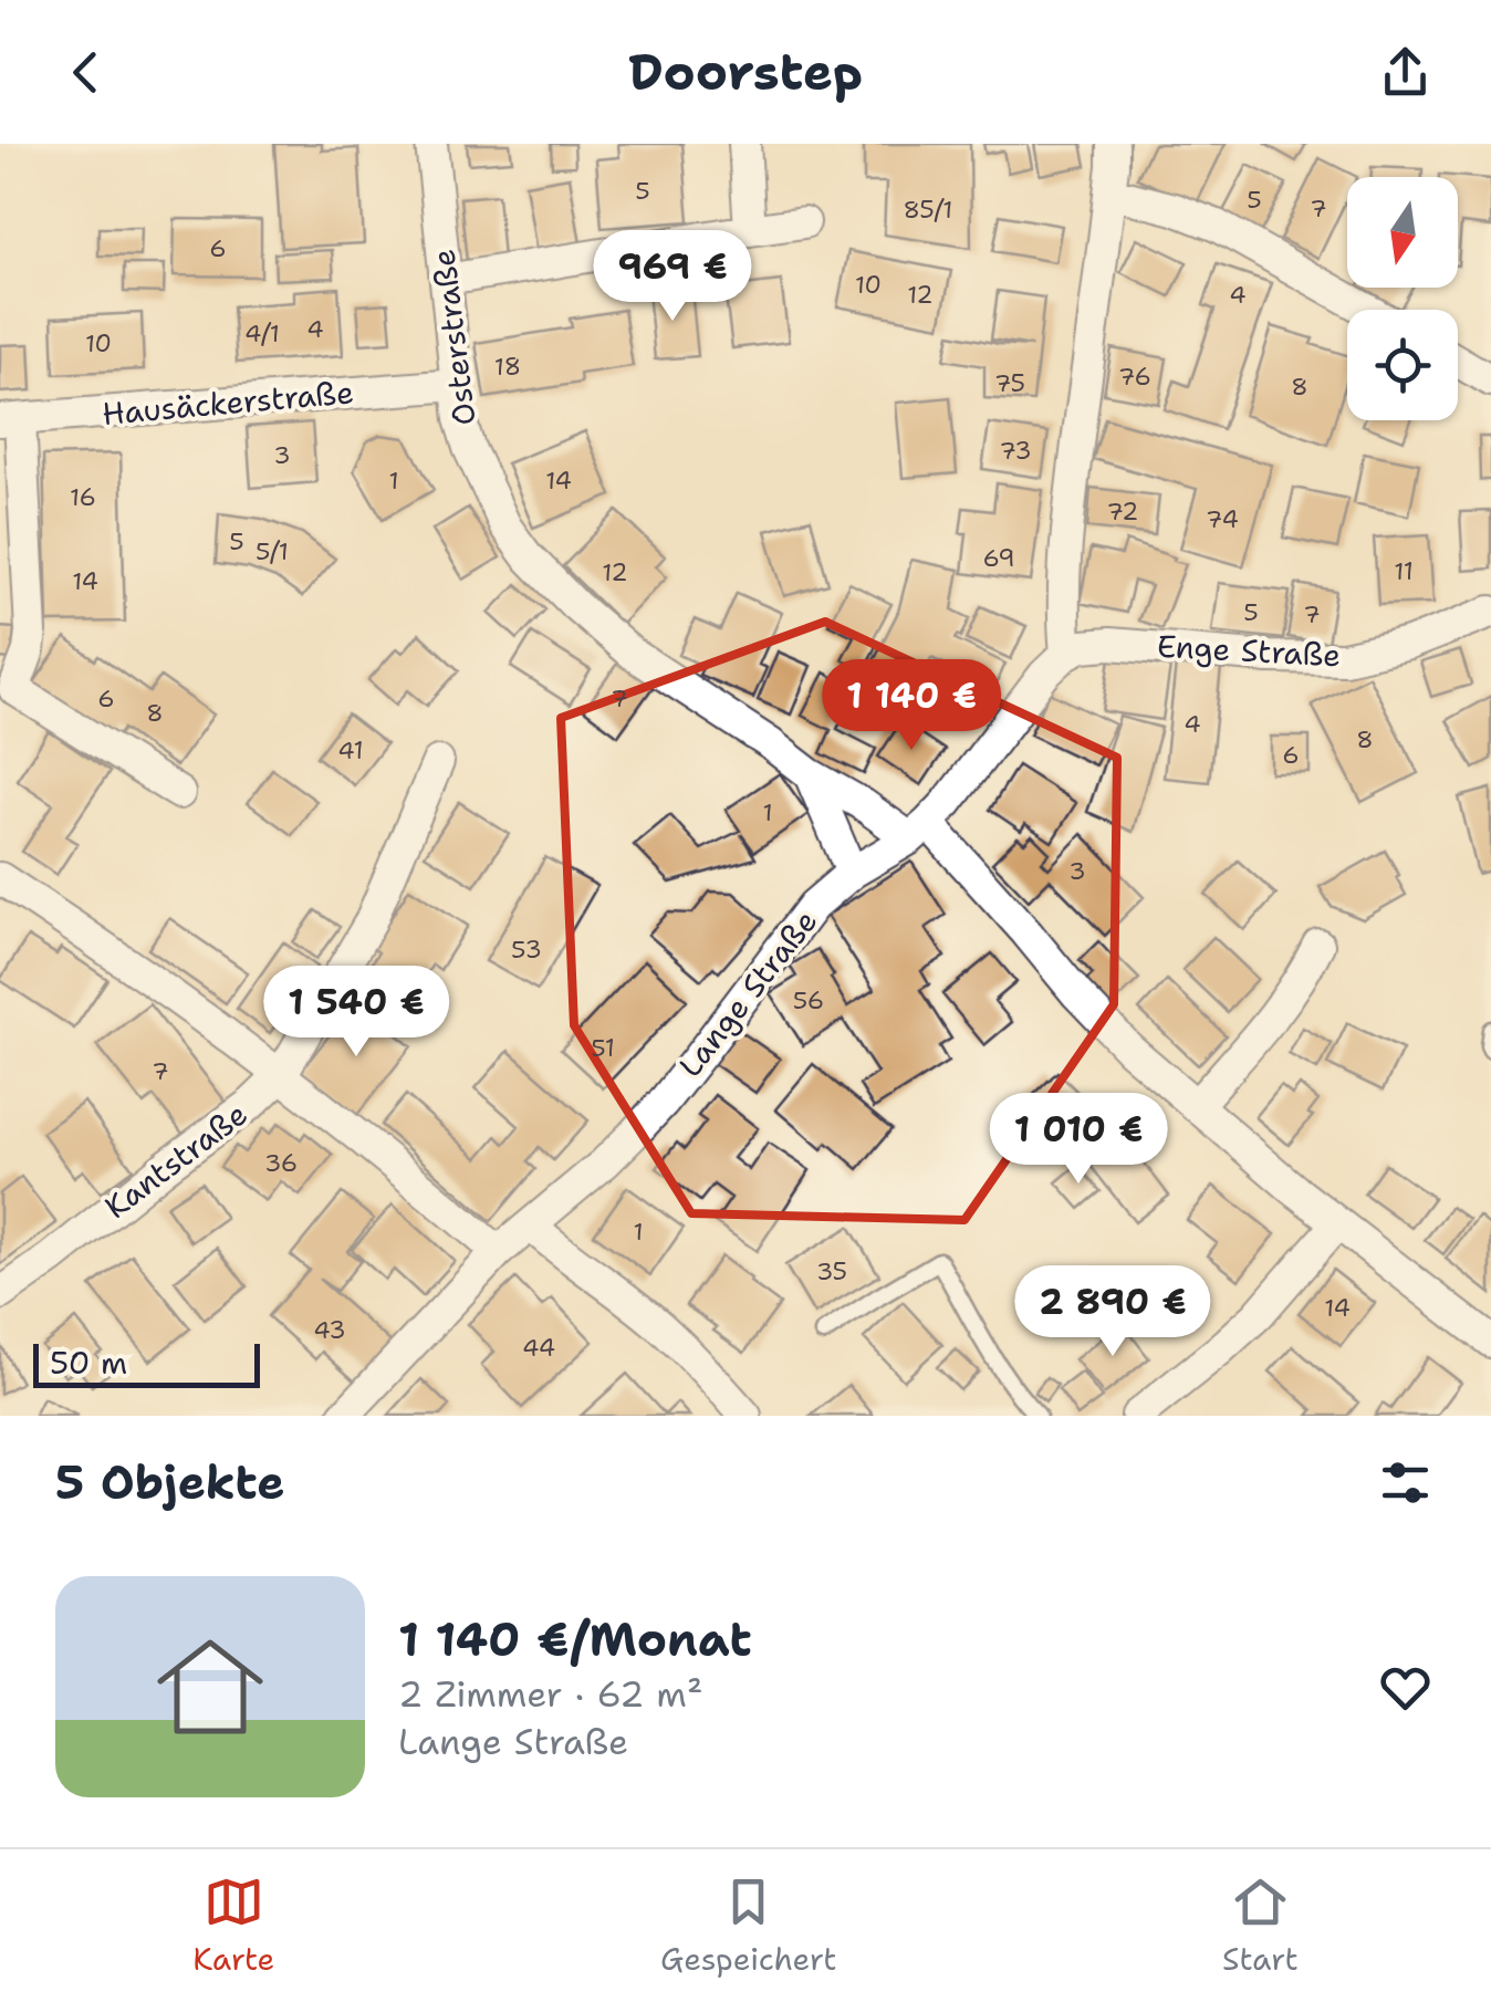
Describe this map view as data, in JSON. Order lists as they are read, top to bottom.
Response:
{
  "streets": {
    "street": [
      "Osterstraße",
      "Hausäckerstraße",
      "Enge Straße",
      "Lange Straße",
      "Kantstraße"
    ]
  },
  "crossings": [
    ["Osterstraße", "Hausäckerstraße"],
    ["Osterstraße", "Lange Straße"],
    ["Enge Straße", "Lange Straße"]
  ],
  "house_numbers": [
    "5",
    "5",
    "7",
    "85/1",
    "6",
    "10",
    "12",
    "4",
    "4",
    "4/1",
    "10",
    "18",
    "76",
    "75",
    "8",
    "73",
    "3",
    "1",
    "14",
    "16",
    "72",
    "74",
    "5",
    "5/1",
    "69",
    "11",
    "12",
    "14",
    "5",
    "7",
    "6",
    "7",
    "8",
    "4",
    "8",
    "41",
    "6",
    "1",
    "3",
    "53",
    "56",
    "51",
    "7",
    "36",
    "1",
    "35",
    "14",
    "43",
    "44"
  ],
  "scale_bar": "50 m",
  "north": "bottom",
  "page": {
    "header": "Doorstep",
    "price": [
      "969 €",
      "1 140 €",
      "1 540 €",
      "1 010 €",
      "2 890 €"
    ],
    "scale": "50 m",
    "heading": "5 Objekte",
    "list": [
      {
        "name": "1 140 €/Monat",
        "note": "2 Zimmer · 62 m² · Lange Straße"
      }
    ],
    "tabs": ["Karte", "Gespeichert", "Start"]
  }
}
